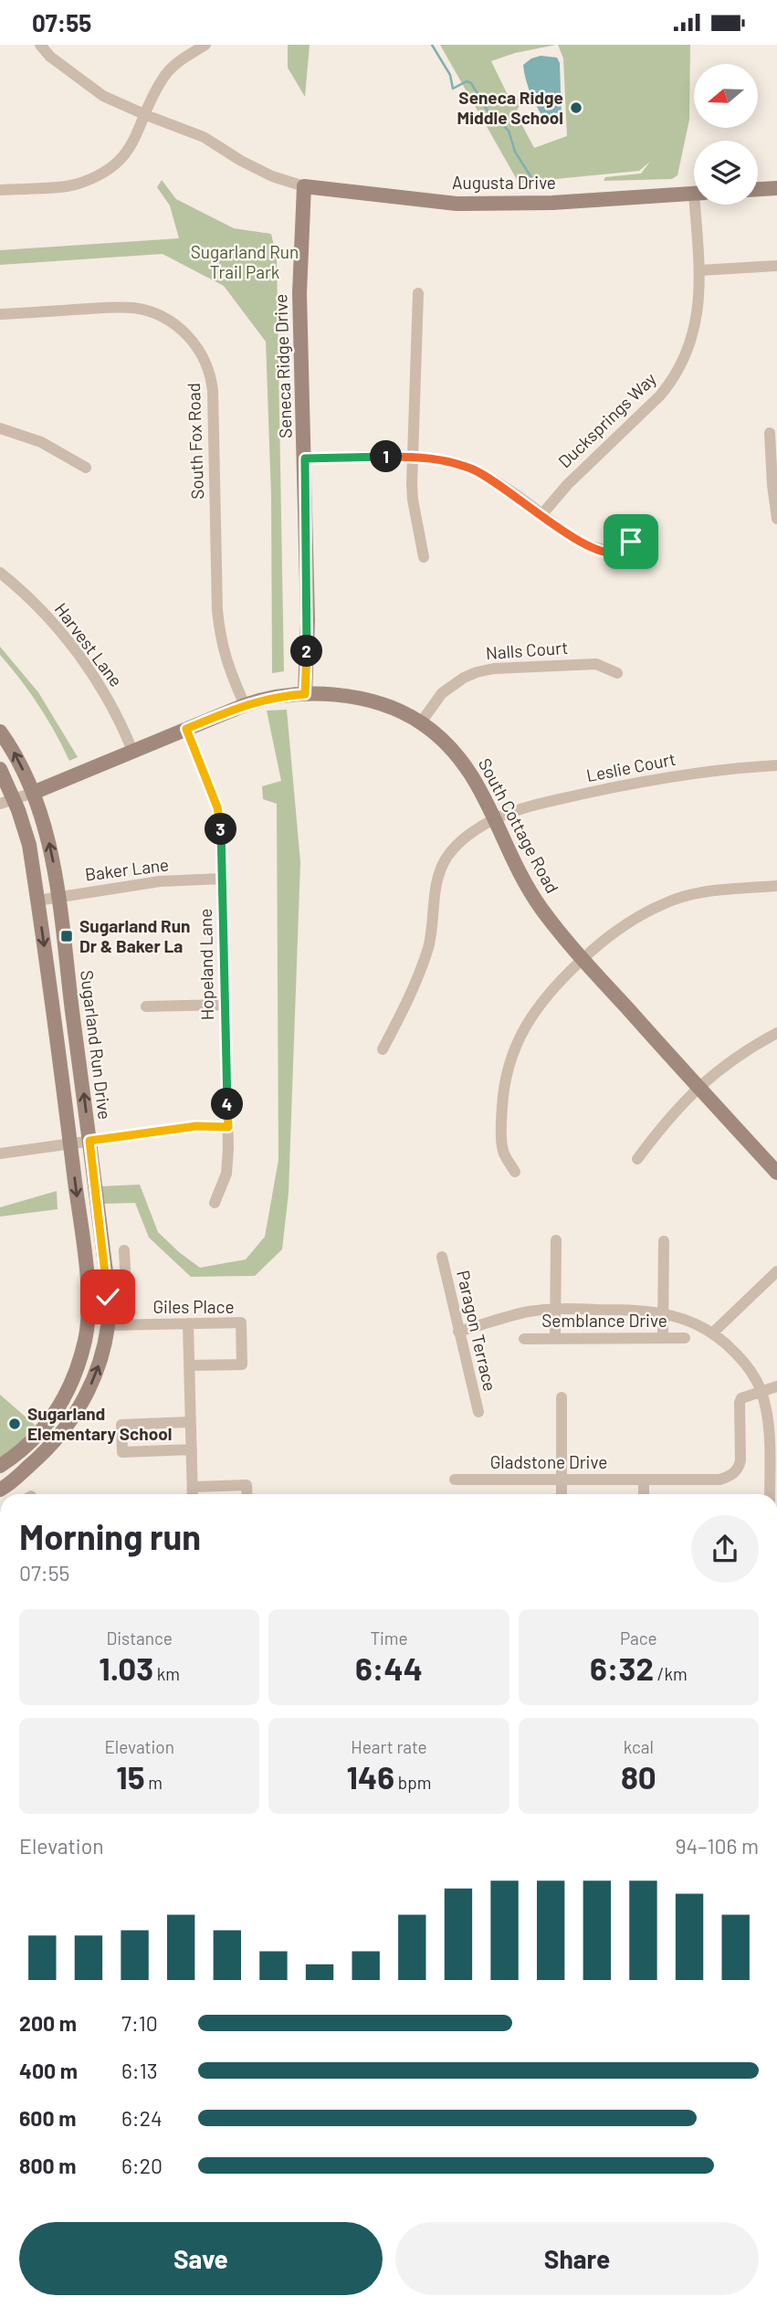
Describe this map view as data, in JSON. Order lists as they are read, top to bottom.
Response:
{
  "streets": {
    "street": [
      "Augusta Drive",
      "Seneca Ridge Drive",
      "Ducksprings Way",
      "South Fox Road",
      "Harvest Lane",
      "Nalls Court",
      "Leslie Court",
      "South Cottage Road",
      "Baker Lane",
      "Hopeland Lane",
      "Sugarland Run Drive",
      "Giles Place",
      "Semblance Drive",
      "Paragon Terrace",
      "Gladstone Drive"
    ]
  },
  "crossings": [
    ["Augusta Drive", "Seneca Ridge Drive"],
    ["Seneca Ridge Drive", "South Cottage Road"],
    ["South Fox Road", "South Cottage Road"],
    ["Harvest Lane", "South Cottage Road"],
    ["Nalls Court", "South Cottage Road"],
    ["Leslie Court", "South Cottage Road"],
    ["South Cottage Road", "Hopeland Lane"],
    ["South Cottage Road", "Sugarland Run Drive"],
    ["Baker Lane", "Hopeland Lane"],
    ["Baker Lane", "Sugarland Run Drive"],
    ["Sugarland Run Drive", "Giles Place"]
  ],
  "parks": ["Sugarland Run Trail Park"],
  "places": {
    "other": ["Seneca Ridge Middle School", "Sugarland Elementary School"],
    "transit": ["Sugarland Run Dr & Baker La"]
  },
  "north": "left",
  "page": {
    "status": "07:55",
    "pins": [
      "1",
      "2",
      "3",
      "4"
    ],
    "heading": ["Morning run", "07:55"],
    "stats": [
      ["Distance", "1.03 km"],
      ["Time", "6:44"],
      ["Pace", "6:32 /km"],
      ["Elevation", "15 m"],
      ["Heart rate", "146 bpm"],
      ["kcal", "80"]
    ],
    "chart": ["Elevation", "94–106 m"],
    "list": [
      {
        "name": "200 m",
        "note": "7:10"
      },
      {
        "name": "400 m",
        "note": "6:13"
      },
      {
        "name": "600 m",
        "note": "6:24"
      },
      {
        "name": "800 m",
        "note": "6:20"
      }
    ],
    "buttons": ["Save", "Share"]
  }
}
